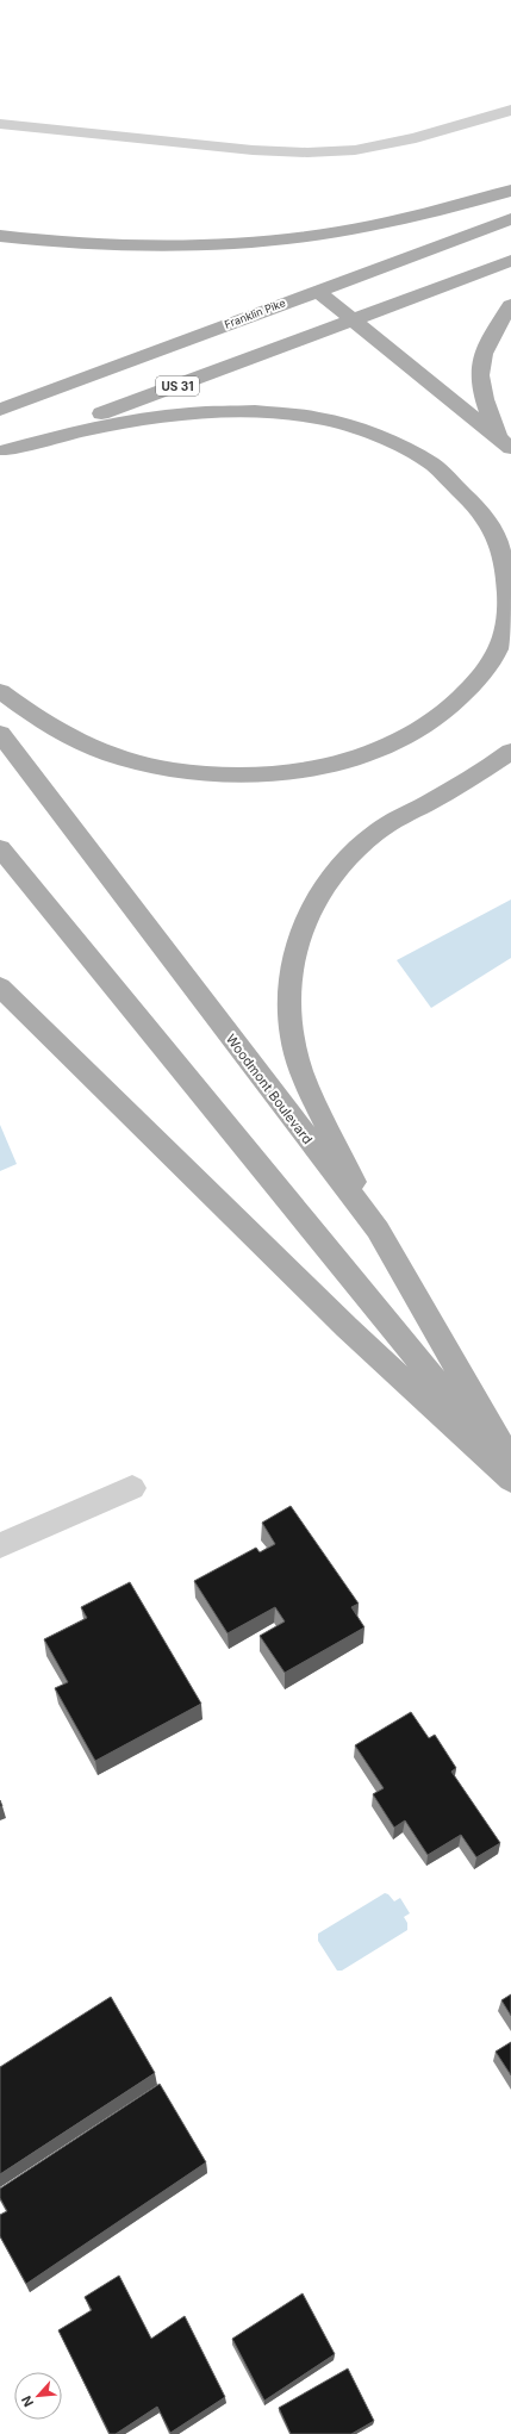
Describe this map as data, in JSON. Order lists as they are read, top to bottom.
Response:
{
  "streets": {
    "main road": ["Franklin Pike", "US 31", "Woodmont Boulevard"]
  },
  "north": "bottom left"
}
